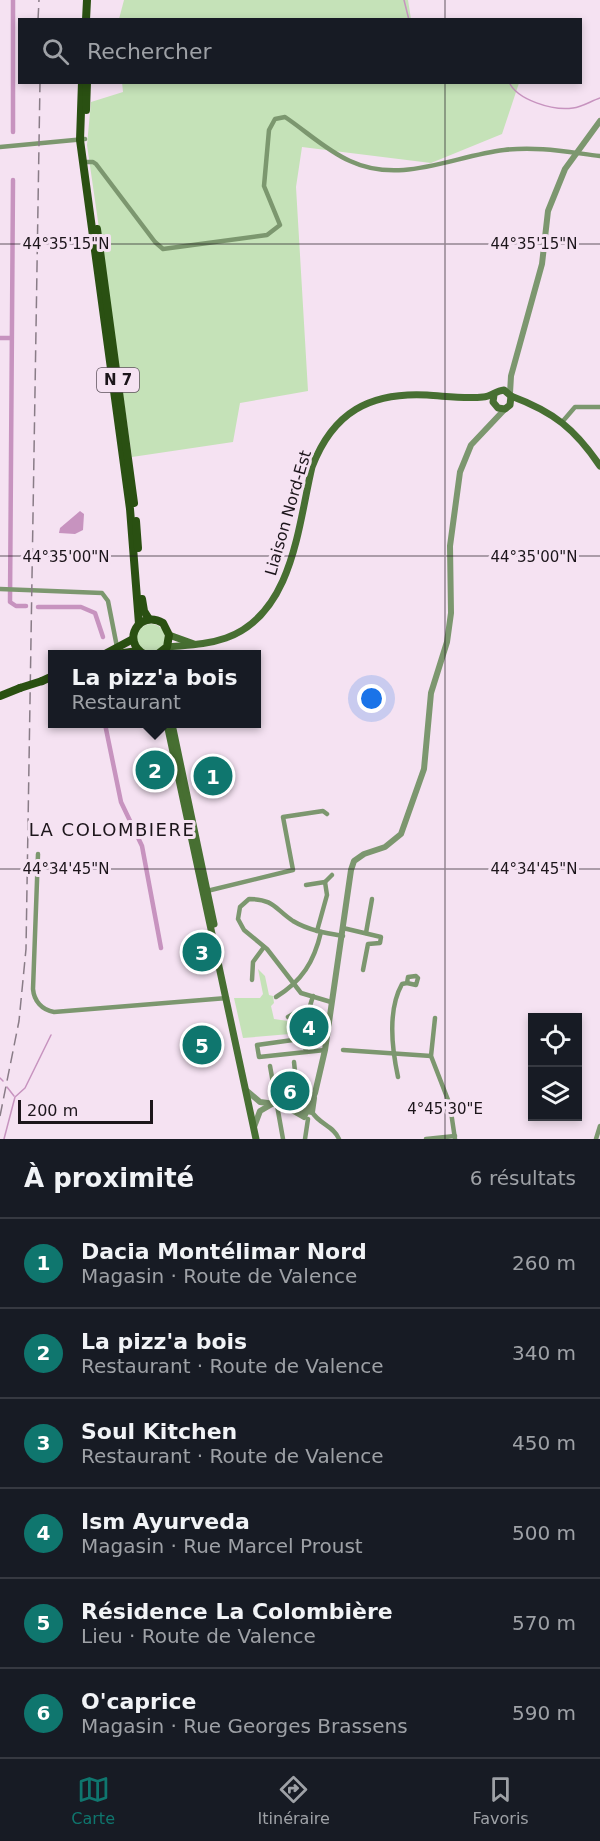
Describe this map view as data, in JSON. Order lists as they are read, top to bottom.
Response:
{
  "streets": {
    "main road": ["N 7", "Liaison Nord-Est"]
  },
  "districts": ["LA COLOMBIERE"],
  "scale_bar": "200 m",
  "page": {
    "search": "Rechercher",
    "popup": ["La pizz'a bois", "Restaurant"],
    "pins": [
      "2",
      "1",
      "3",
      "4",
      "5",
      "6"
    ],
    "scale": "200 m",
    "heading": ["À proximité", "6 résultats"],
    "list": [
      {
        "mark": "1",
        "name": "Dacia Montélimar Nord",
        "note": "Magasin · Route de Valence",
        "value": "260 m"
      },
      {
        "mark": "2",
        "name": "La pizz'a bois",
        "note": "Restaurant · Route de Valence",
        "value": "340 m"
      },
      {
        "mark": "3",
        "name": "Soul Kitchen",
        "note": "Restaurant · Route de Valence",
        "value": "450 m"
      },
      {
        "mark": "4",
        "name": "Ism Ayurveda",
        "note": "Magasin · Rue Marcel Proust",
        "value": "500 m"
      },
      {
        "mark": "5",
        "name": "Résidence La Colombière",
        "note": "Lieu · Route de Valence",
        "value": "570 m"
      },
      {
        "mark": "6",
        "name": "O'caprice",
        "note": "Magasin · Rue Georges Brassens",
        "value": "590 m"
      }
    ],
    "nav": ["Carte", "Itinéraire", "Favoris"]
  },
  "coordinates": [
    "44°35'15\"N",
    "44°35'00\"N",
    "44°34'45\"N",
    "4°45'30\"E"
  ]
}
